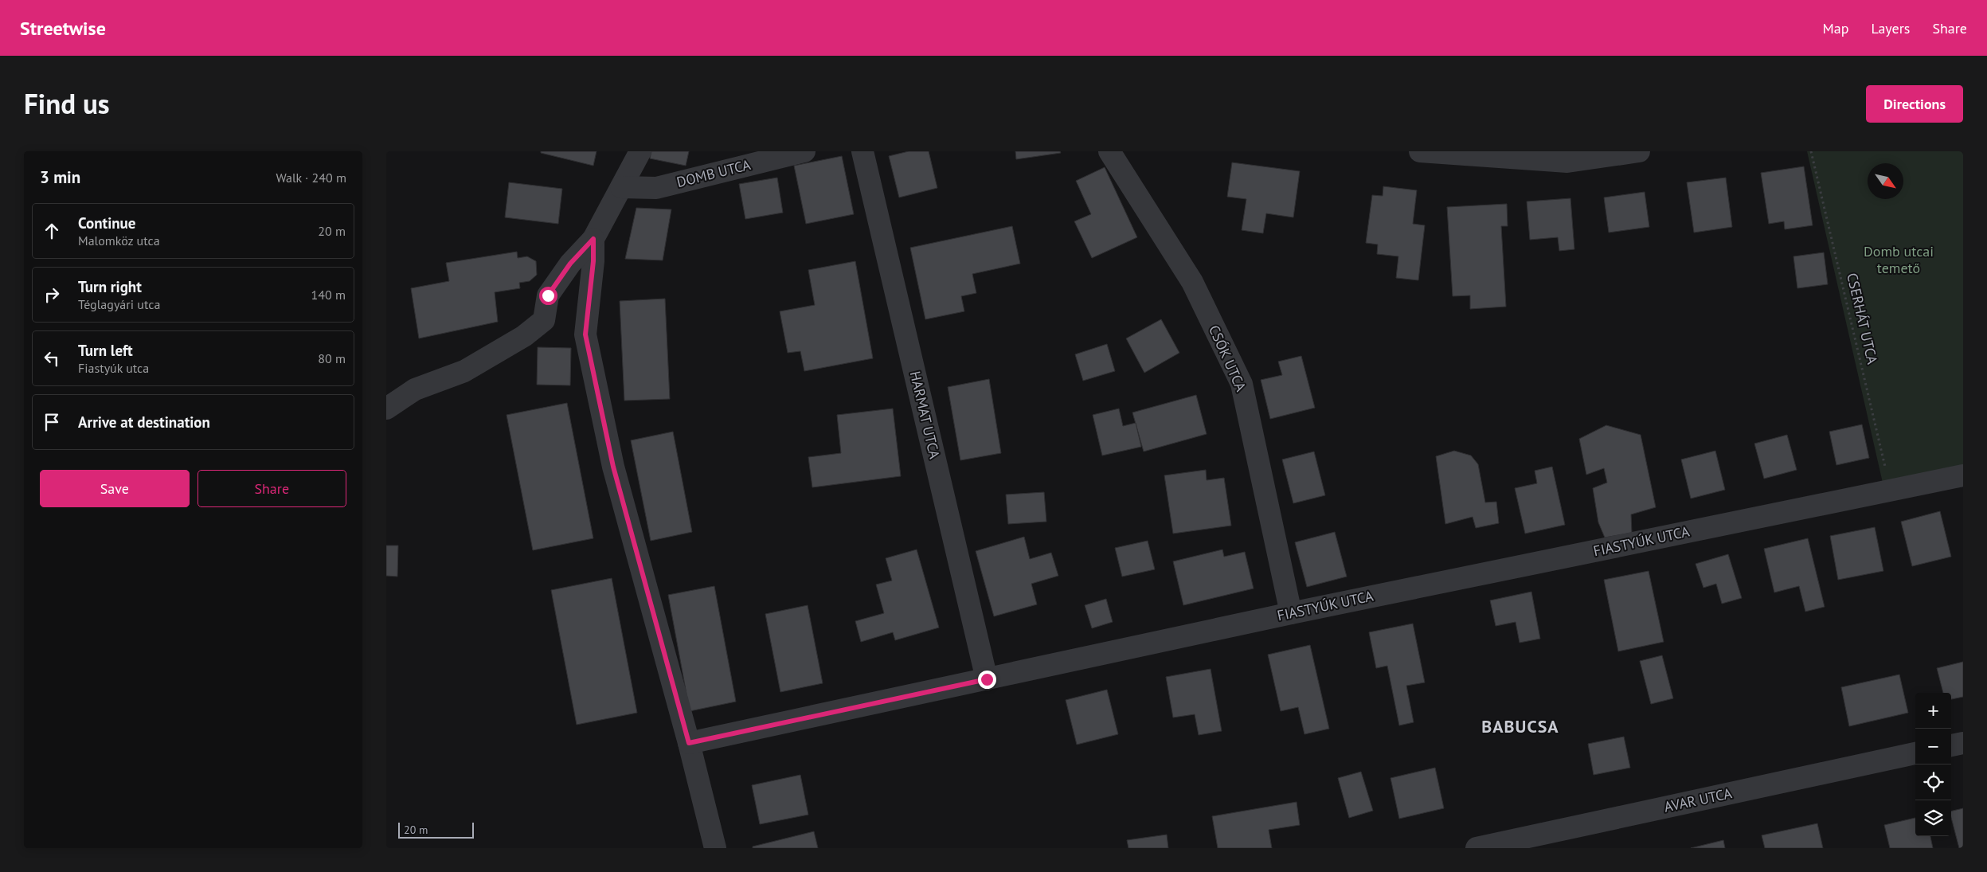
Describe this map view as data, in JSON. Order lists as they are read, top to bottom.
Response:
{
  "streets": {
    "street": [
      "DOMB UTCA",
      "CSÓK UTCA",
      "HARMAT UTCA",
      "FIASTYÚK UTCA",
      "AVAR UTCA"
    ],
    "path": ["CSERHÁT UTCA"]
  },
  "crossings": [
    ["CSERHÁT UTCA", "FIASTYÚK UTCA"],
    ["CSÓK UTCA", "FIASTYÚK UTCA"],
    ["HARMAT UTCA", "FIASTYÚK UTCA"]
  ],
  "districts": ["BABUCSA"],
  "parks": ["Domb utcai temető"],
  "scale_bar": "20 m",
  "north": "bottom right",
  "page": {
    "header": "Streetwise",
    "nav": ["Map", "Layers", "Share"],
    "title": "Find us",
    "buttons": [
      "Directions",
      ["Save", "Share"]
    ],
    "heading": ["3 min", "Walk · 240 m"],
    "list": [
      ["Continue", "Malomköz utca", "20 m"],
      ["Turn right", "Téglagyári utca", "140 m"],
      ["Turn left", "Fiastyúk utca", "80 m"],
      "Arrive at destination"
    ],
    "map_buttons": ["+", "−"],
    "scale": "20 m"
  }
}
